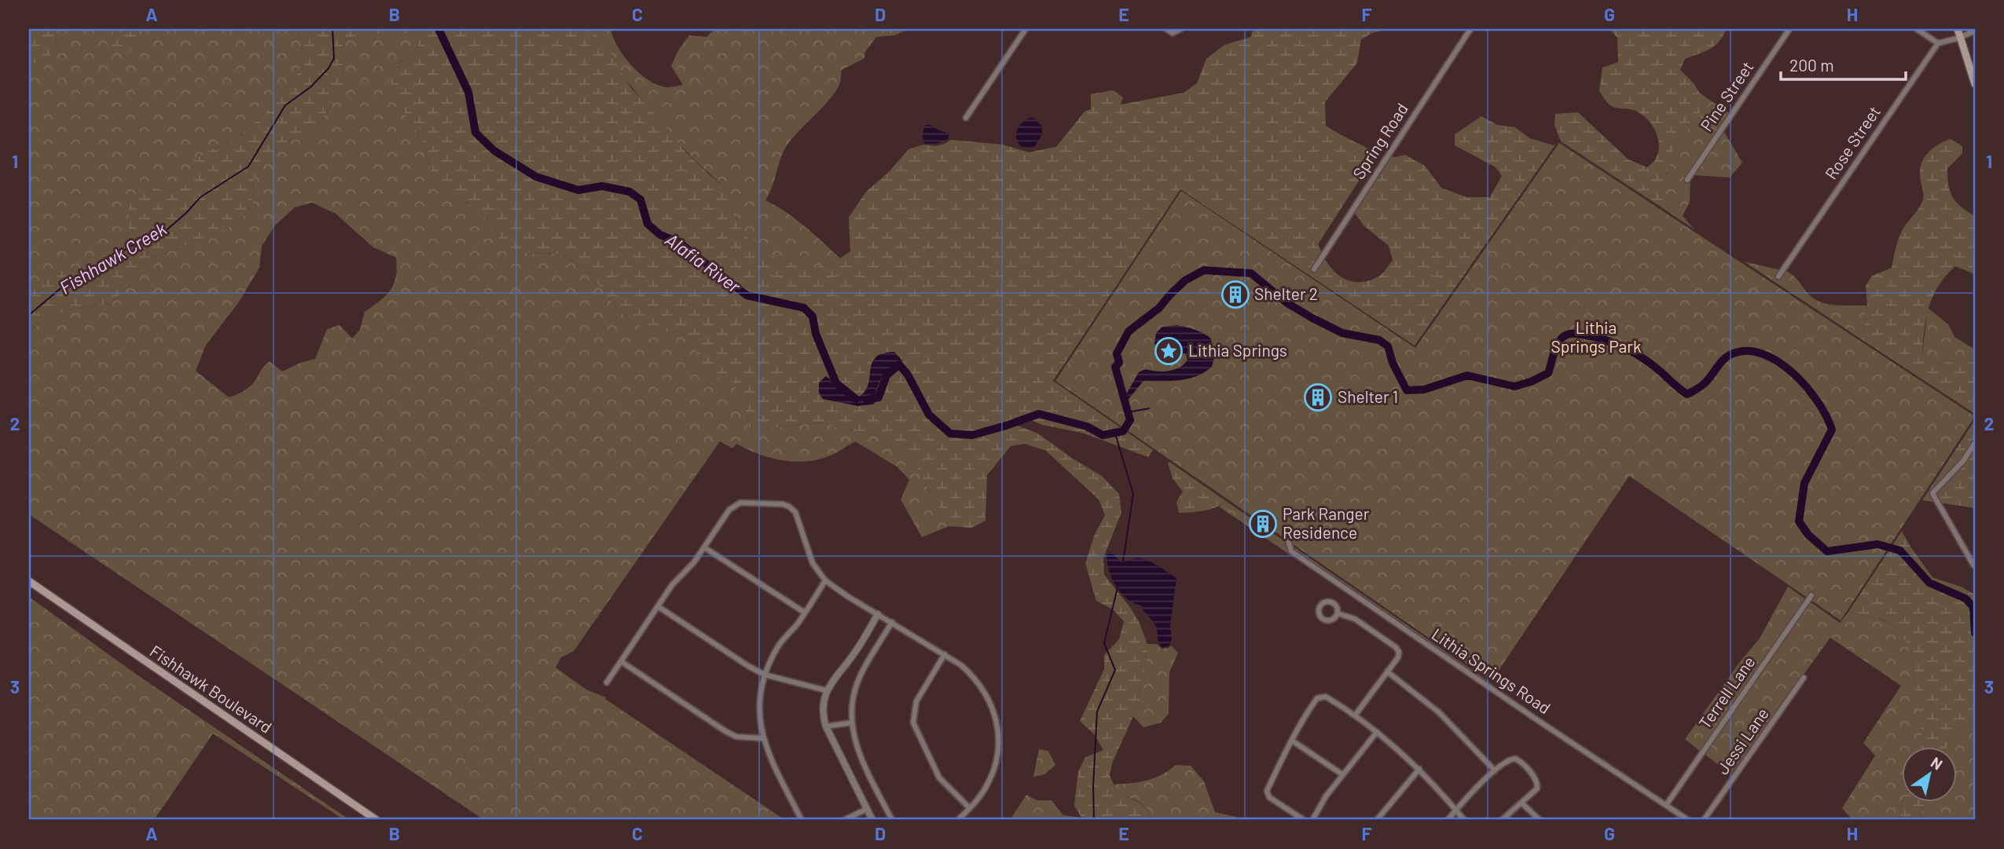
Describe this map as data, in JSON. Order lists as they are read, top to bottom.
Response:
{
  "streets": {
    "main road": ["Fishhawk Boulevard"],
    "street": [
      "Pine Street",
      "Spring Road",
      "Rose Street",
      "Lithia Springs Road",
      "Terrell Lane",
      "Jessi Lane"
    ]
  },
  "crossings": [
    ["Lithia Springs Road", "Terrell Lane"]
  ],
  "water": ["Fishhawk Creek", "Alafia River"],
  "parks": ["Lithia Springs Park"],
  "places": {
    "building": ["Shelter 2", "Shelter 1", "Park Ranger Residence"],
    "place": ["Lithia Springs"]
  },
  "scale_bar": "200 m",
  "north": "top right",
  "grid": {
    "columns": [
      "A",
      "B",
      "C",
      "D",
      "E",
      "F",
      "G",
      "H"
    ],
    "rows": ["1", "2", "3"]
  }
}
